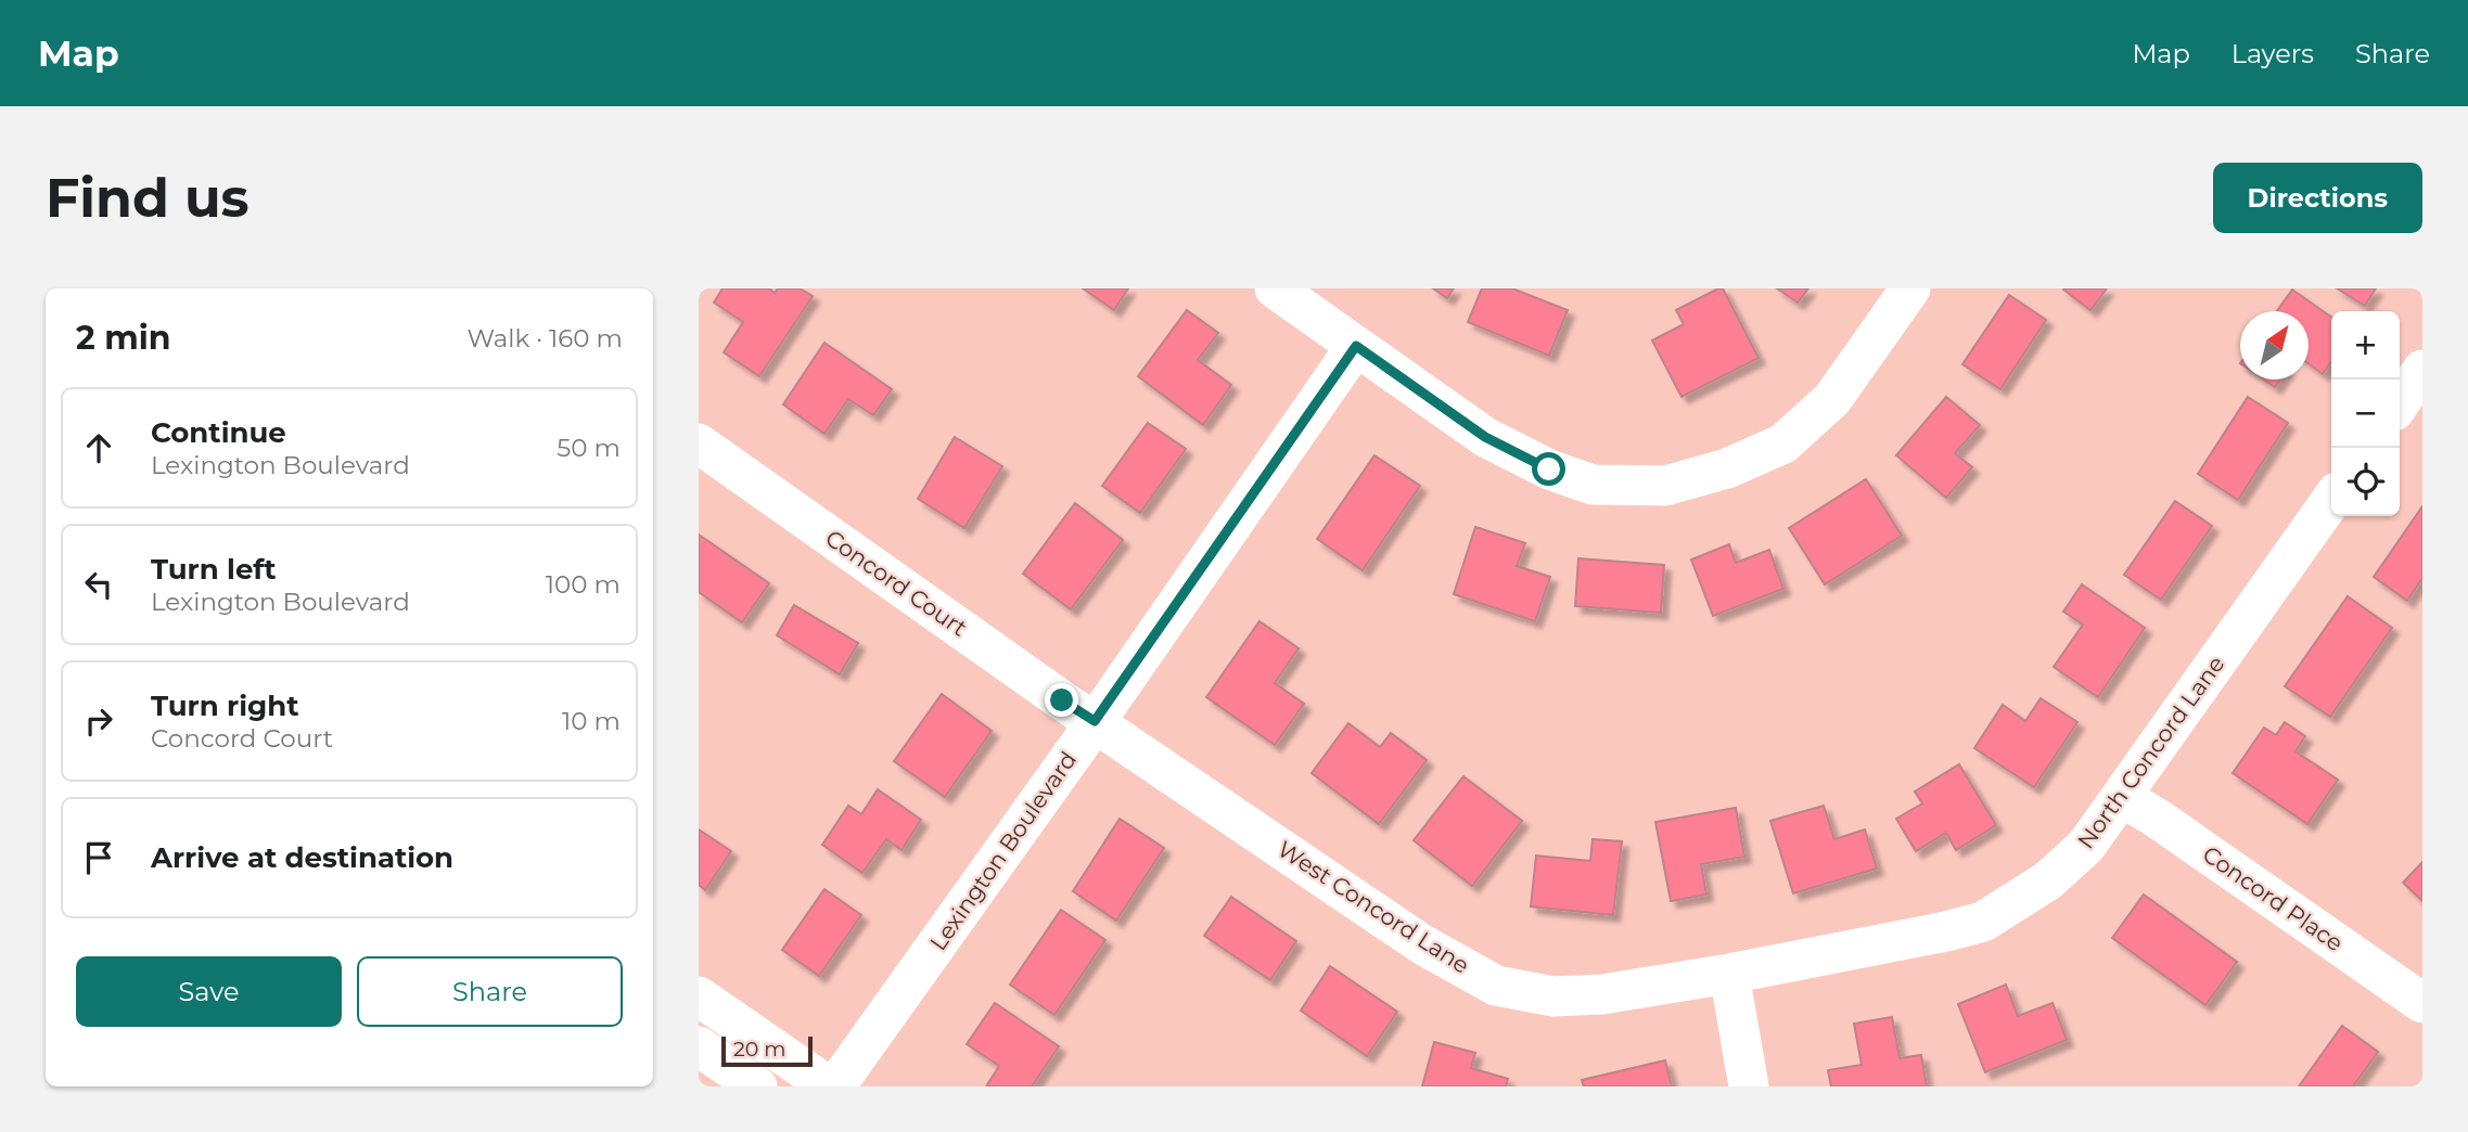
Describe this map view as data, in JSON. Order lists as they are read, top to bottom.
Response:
{
  "streets": {
    "street": [
      "Concord Court",
      "North Concord Lane",
      "Lexington Boulevard",
      "Concord Place",
      "West Concord Lane"
    ]
  },
  "crossings": [
    ["Concord Court", "Lexington Boulevard"],
    ["Concord Court", "West Concord Lane"],
    ["North Concord Lane", "Concord Place"],
    ["North Concord Lane", "West Concord Lane"],
    ["Lexington Boulevard", "West Concord Lane"]
  ],
  "scale_bar": "20 m",
  "north": "top right",
  "page": {
    "header": "Map",
    "nav": ["Map", "Layers", "Share"],
    "buttons": [
      "Directions",
      ["Save", "Share"]
    ],
    "title": "Find us",
    "heading": ["2 min", "Walk · 160 m"],
    "map_buttons": ["+", "−"],
    "list": [
      ["Continue", "Lexington Boulevard", "50 m"],
      ["Turn left", "Lexington Boulevard", "100 m"],
      ["Turn right", "Concord Court", "10 m"],
      "Arrive at destination"
    ],
    "scale": "20 m"
  }
}
